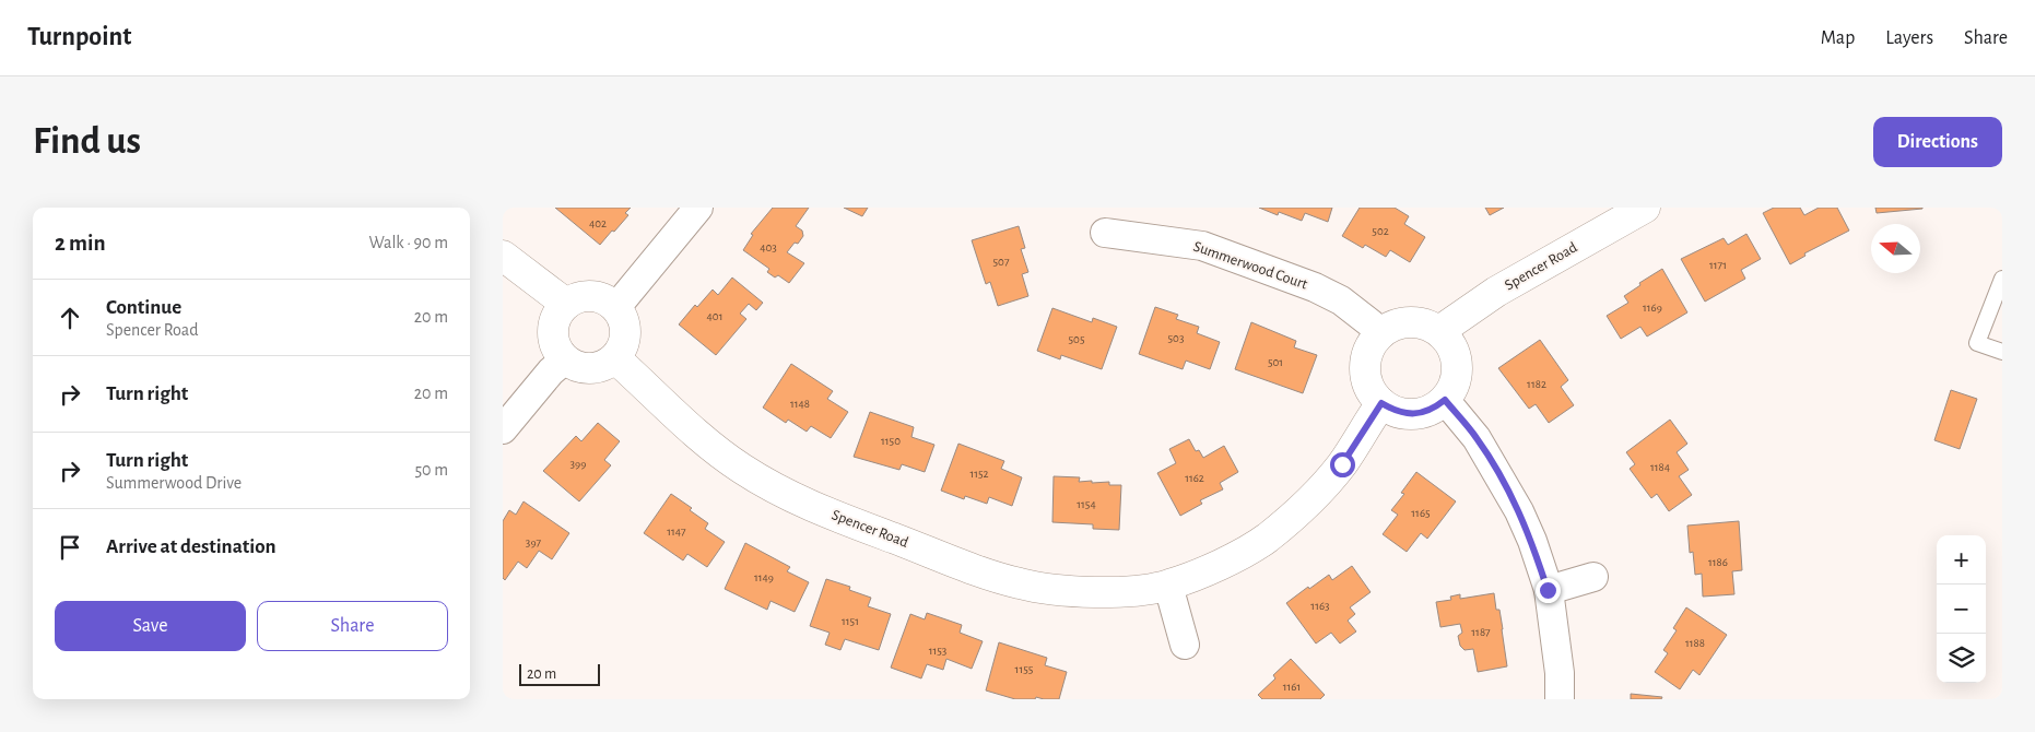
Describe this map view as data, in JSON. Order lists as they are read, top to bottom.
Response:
{
  "streets": {
    "main road": ["Spencer Road"],
    "street": ["Summerwood Court"]
  },
  "crossings": [
    ["Summerwood Court", "Spencer Road"]
  ],
  "house_numbers": [
    "402",
    "502",
    "403",
    "507",
    "1171",
    "1169",
    "401",
    "503",
    "505",
    "501",
    "1182",
    "1148",
    "1150",
    "399",
    "1184",
    "1152",
    "1162",
    "1154",
    "1165",
    "1147",
    "397",
    "1186",
    "1149",
    "1163",
    "1151",
    "1187",
    "1188",
    "1153",
    "1155",
    "1161"
  ],
  "scale_bar": "20 m",
  "north": "left",
  "page": {
    "header": "Turnpoint",
    "nav": ["Map", "Layers", "Share"],
    "buttons": [
      "Directions",
      ["Save", "Share"]
    ],
    "title": "Find us",
    "heading": ["2 min", "Walk · 90 m"],
    "list": [
      ["Continue", "Spencer Road", "20 m"],
      ["Turn right", "20 m"],
      ["Turn right", "Summerwood Drive", "50 m"],
      "Arrive at destination"
    ],
    "map_buttons": ["+", "−"],
    "scale": "20 m"
  }
}
